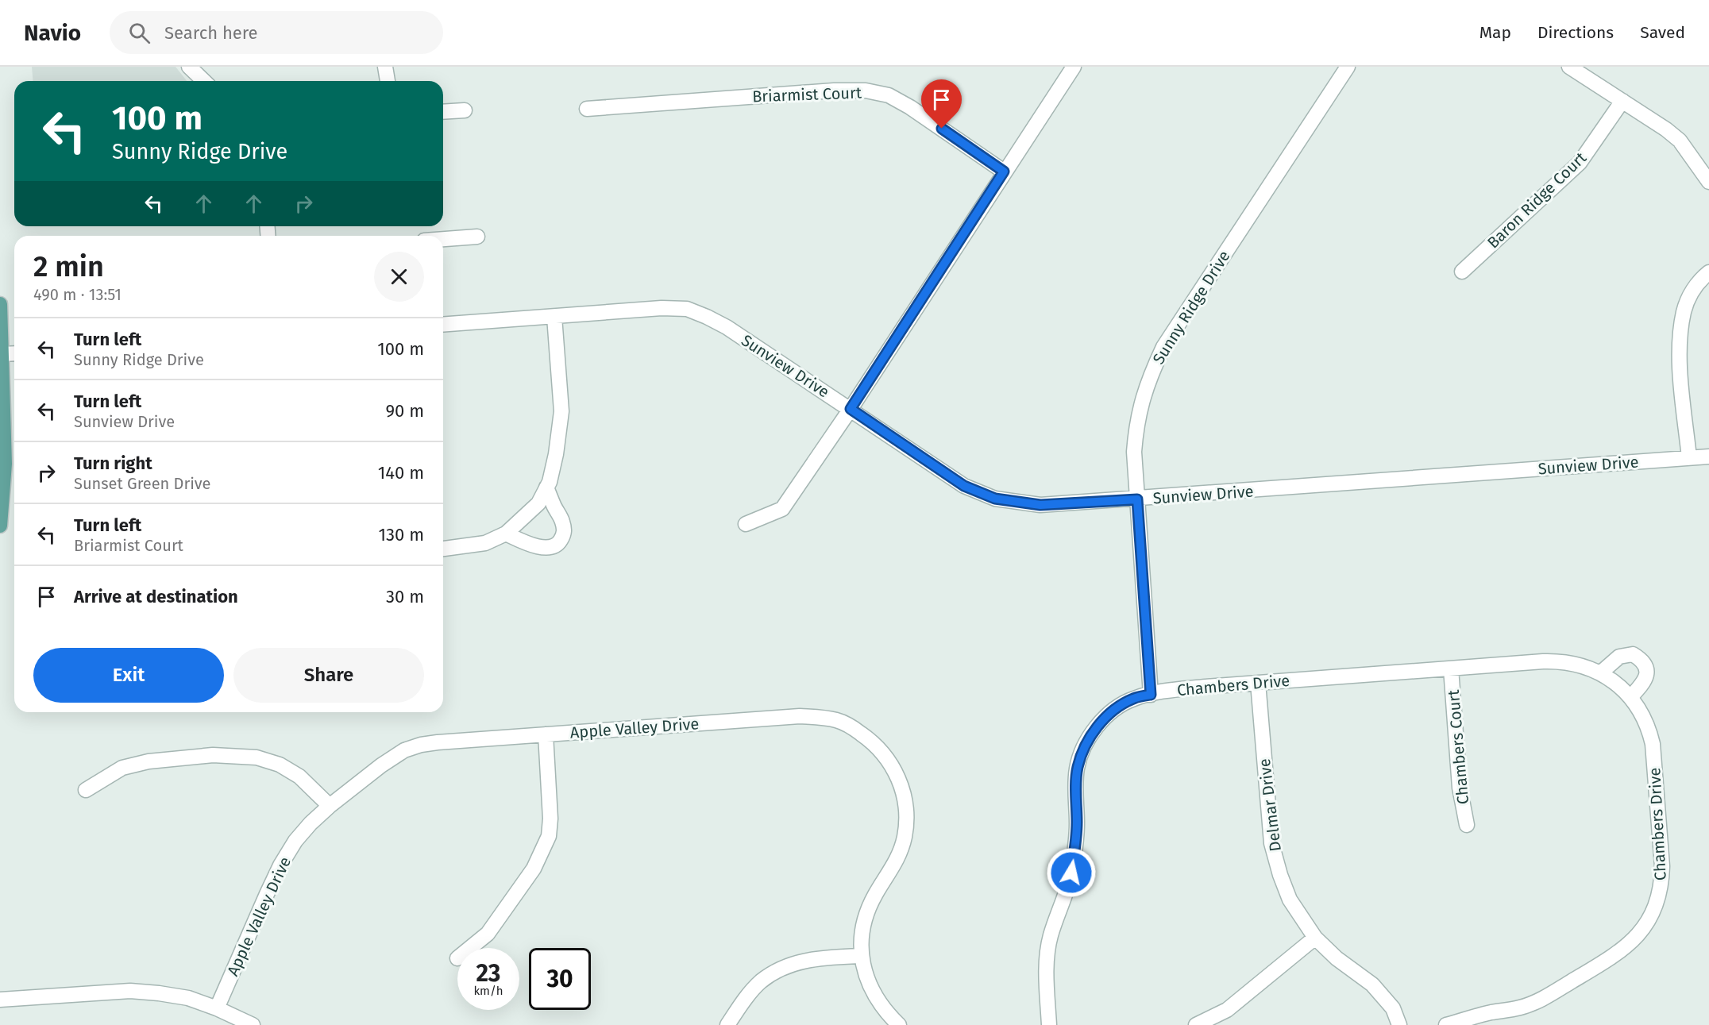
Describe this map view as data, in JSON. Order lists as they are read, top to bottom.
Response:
{
  "streets": {
    "street": [
      "Briarmist Court",
      "Baron Ridge Court",
      "Sunny Ridge Drive",
      "Sunview Drive",
      "Chambers Drive",
      "Apple Valley Drive",
      "Chambers Court",
      "Delmar Drive"
    ]
  },
  "crossings": [
    ["Sunny Ridge Drive", "Sunview Drive"],
    ["Sunny Ridge Drive", "Chambers Drive"],
    ["Chambers Drive", "Chambers Court"],
    ["Chambers Drive", "Delmar Drive"]
  ],
  "page": {
    "header": "Navio",
    "search": "Search here",
    "nav": ["Map", "Directions", "Saved"],
    "turn": ["100 m", "Sunny Ridge Drive"],
    "heading": ["2 min", "490 m · 13:51"],
    "list": [
      {
        "name": "Turn left",
        "note": "Sunny Ridge Drive",
        "value": "100 m"
      },
      {
        "name": "Turn left",
        "note": "Sunview Drive",
        "value": "90 m"
      },
      {
        "name": "Turn right",
        "note": "Sunset Green Drive",
        "value": "140 m"
      },
      {
        "name": "Turn left",
        "note": "Briarmist Court",
        "value": "130 m"
      },
      {
        "name": "Arrive at destination",
        "value": "30 m"
      }
    ],
    "buttons": ["Exit", "Share"],
    "speed": "23 km/h",
    "limit": "30"
  }
}
